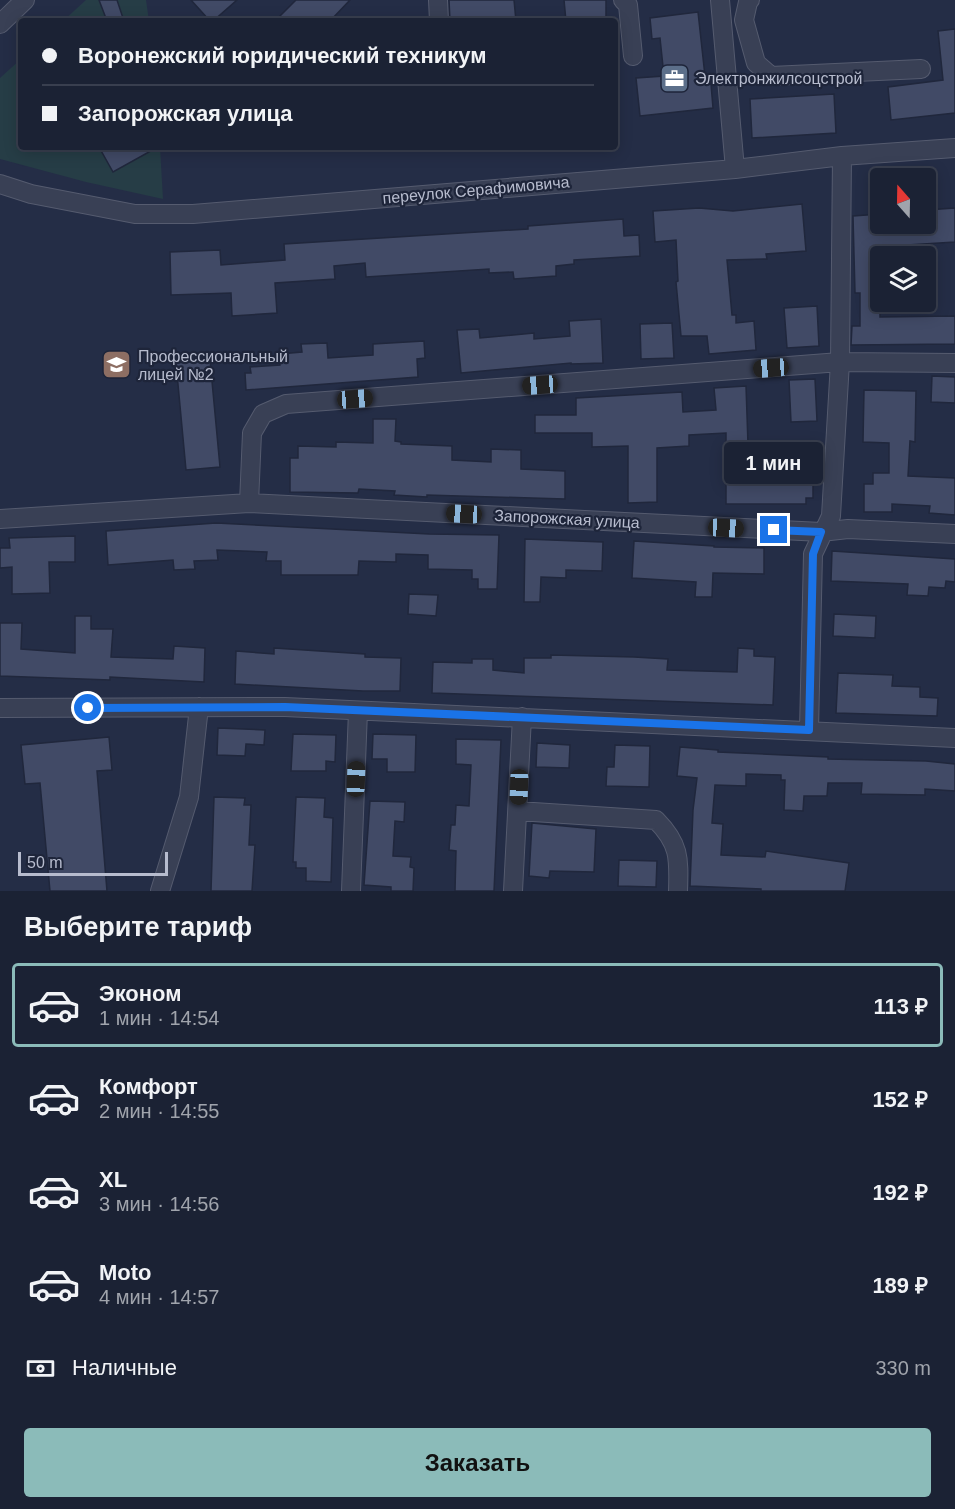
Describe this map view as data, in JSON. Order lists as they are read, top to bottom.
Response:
{
  "streets": {
    "street": ["переулок Серафимовича", "Запорожская улица"]
  },
  "places": {
    "office": ["Электронжилсоцстрой"],
    "school or university": ["Профессиональный лицей №2"]
  },
  "scale_bar": "50 m",
  "north": "top",
  "page": {
    "banner": ["Воронежский юридический техникум", "Запорожская улица"],
    "bubble": "1 мин",
    "scale": "50 m",
    "heading": "Выберите тариф",
    "list": [
      {
        "name": "Эконом",
        "note": "1 мин · 14:54",
        "value": "113 ₽"
      },
      {
        "name": "Комфорт",
        "note": "2 мин · 14:55",
        "value": "152 ₽"
      },
      {
        "name": "XL",
        "note": "3 мин · 14:56",
        "value": "192 ₽"
      },
      {
        "name": "Moto",
        "note": "4 мин · 14:57",
        "value": "189 ₽"
      }
    ],
    "pay": ["Наличные", "330 m"],
    "buttons": "Заказать"
  }
}
